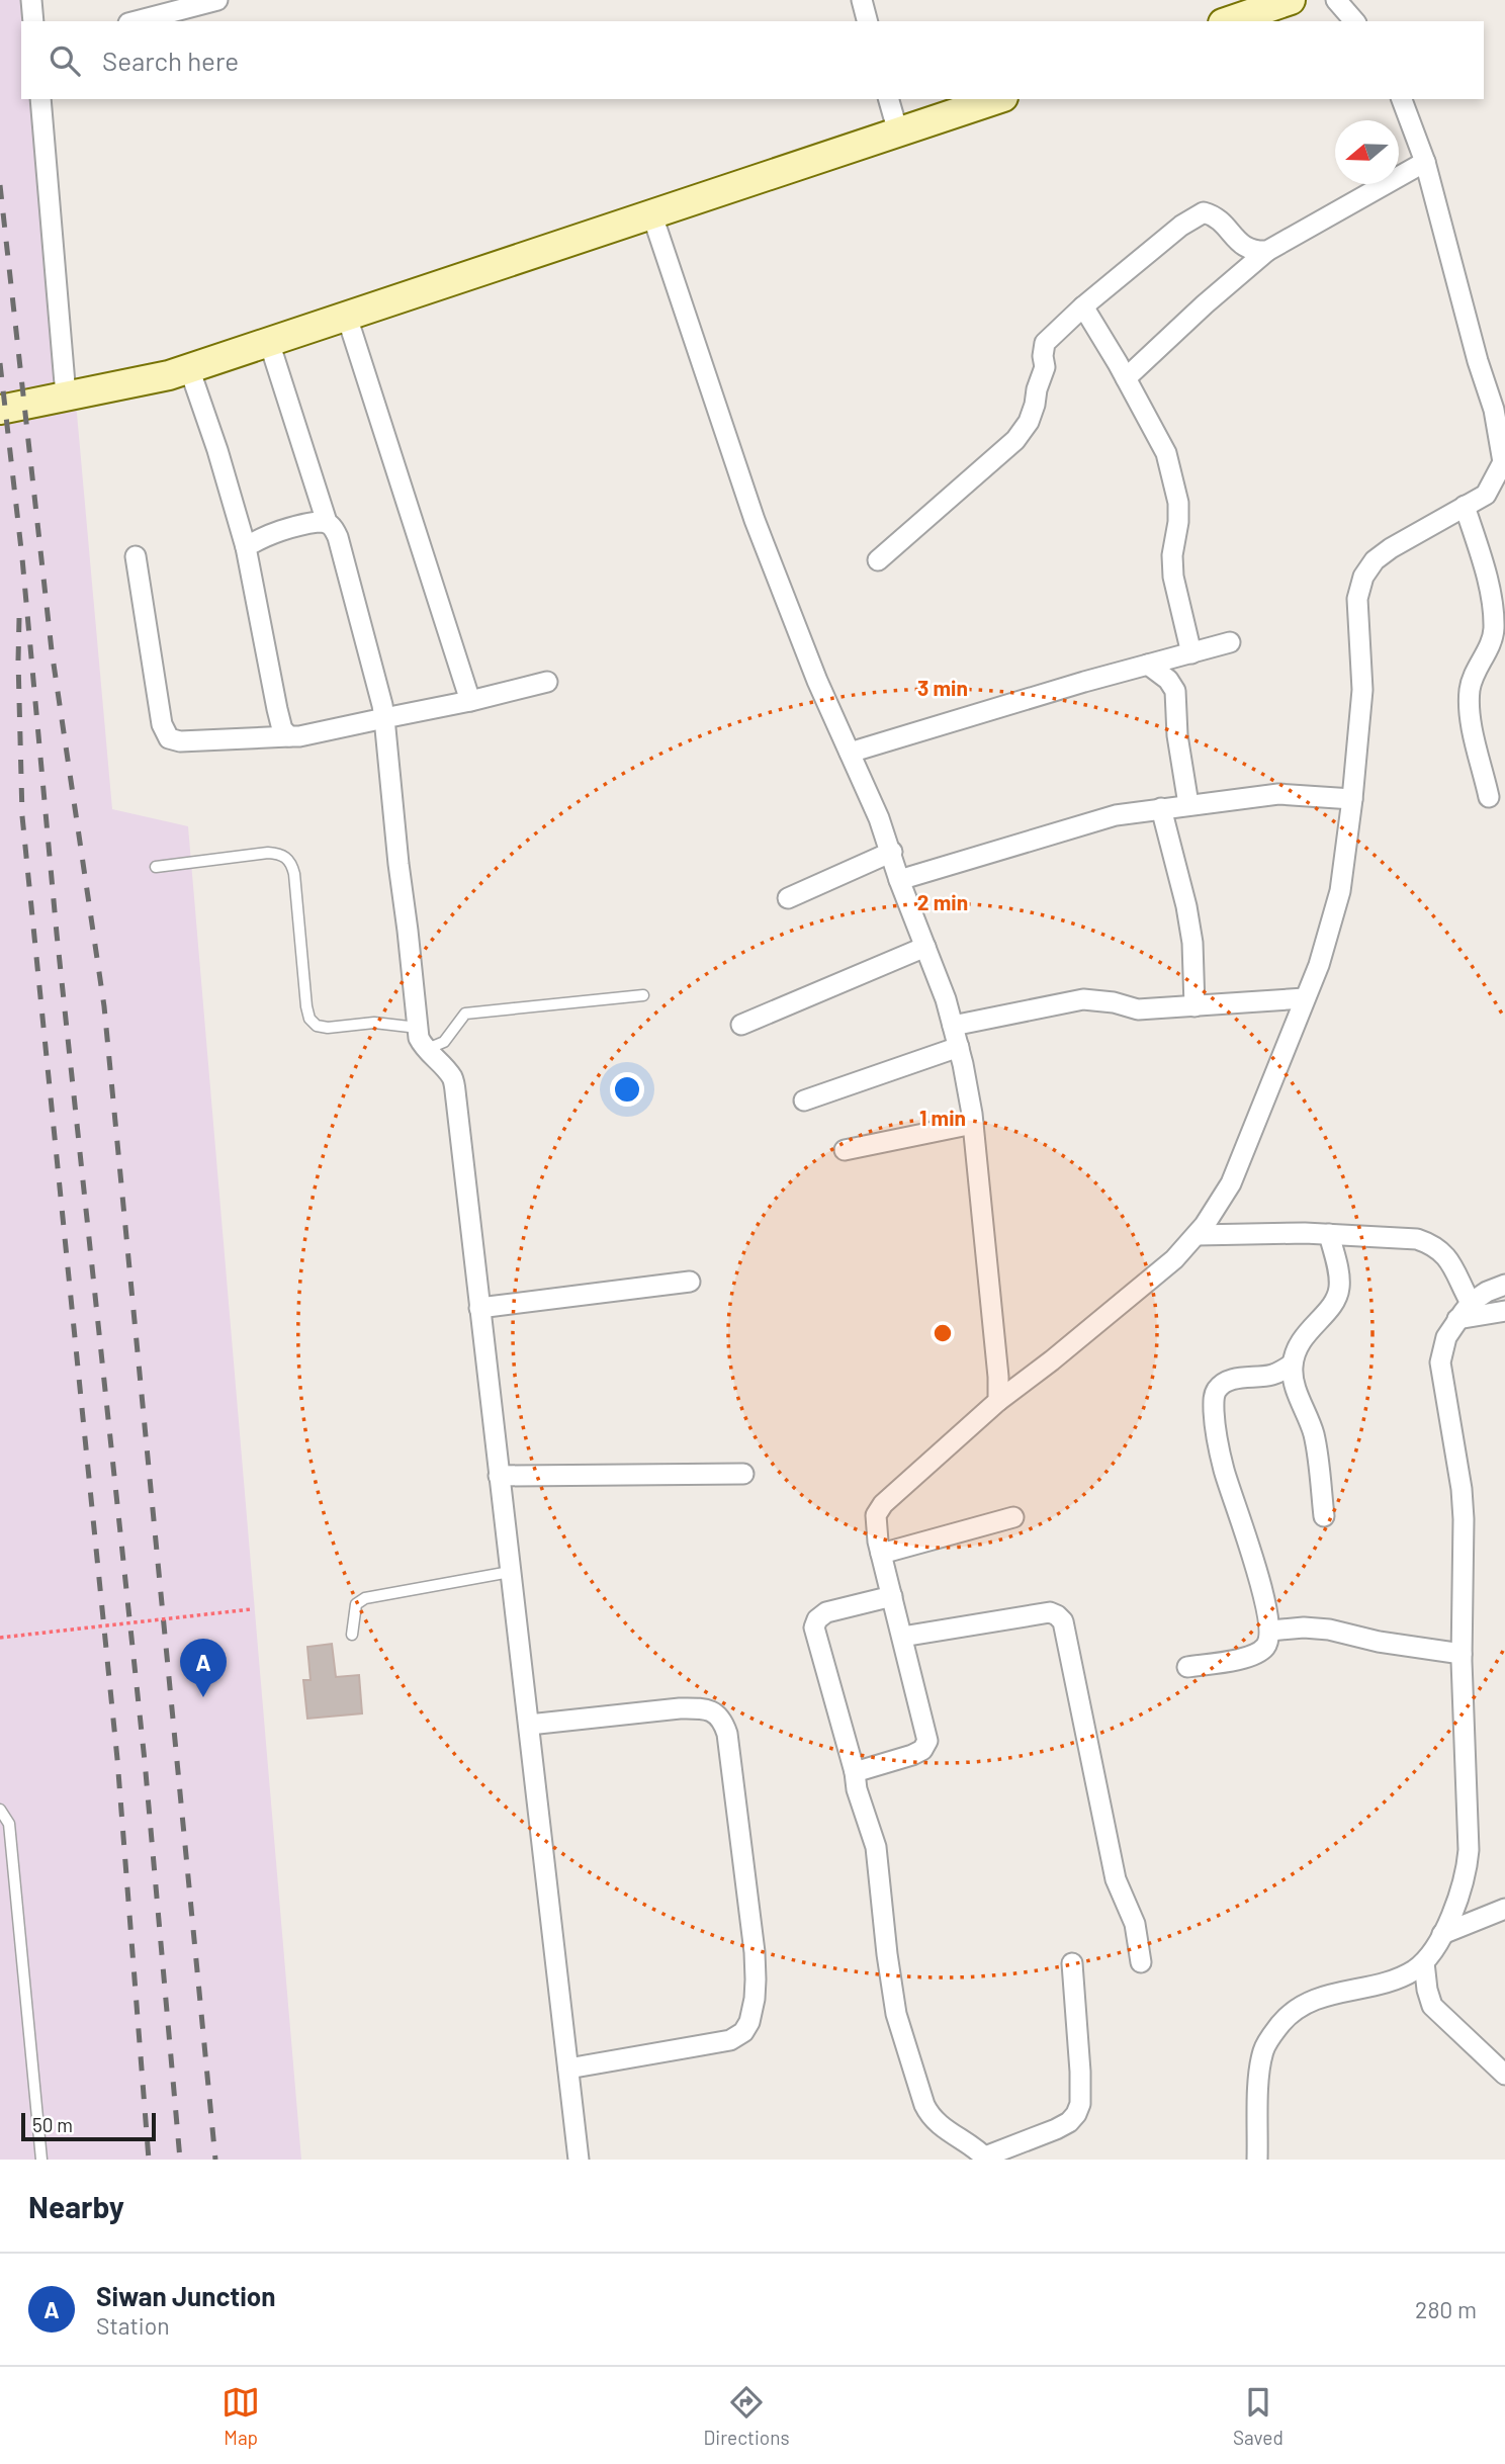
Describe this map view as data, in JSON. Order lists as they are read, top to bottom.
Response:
{
  "scale_bar": "50 m",
  "north": "left",
  "page": {
    "search": "Search here",
    "pins": "A",
    "scale": "50 m",
    "heading": "Nearby",
    "list": [
      {
        "mark": "A",
        "name": "Siwan Junction",
        "note": "Station",
        "value": "280 m"
      }
    ],
    "nav": ["Map", "Directions", "Saved"]
  },
  "rings": ["3 min", "2 min", "1 min"]
}
